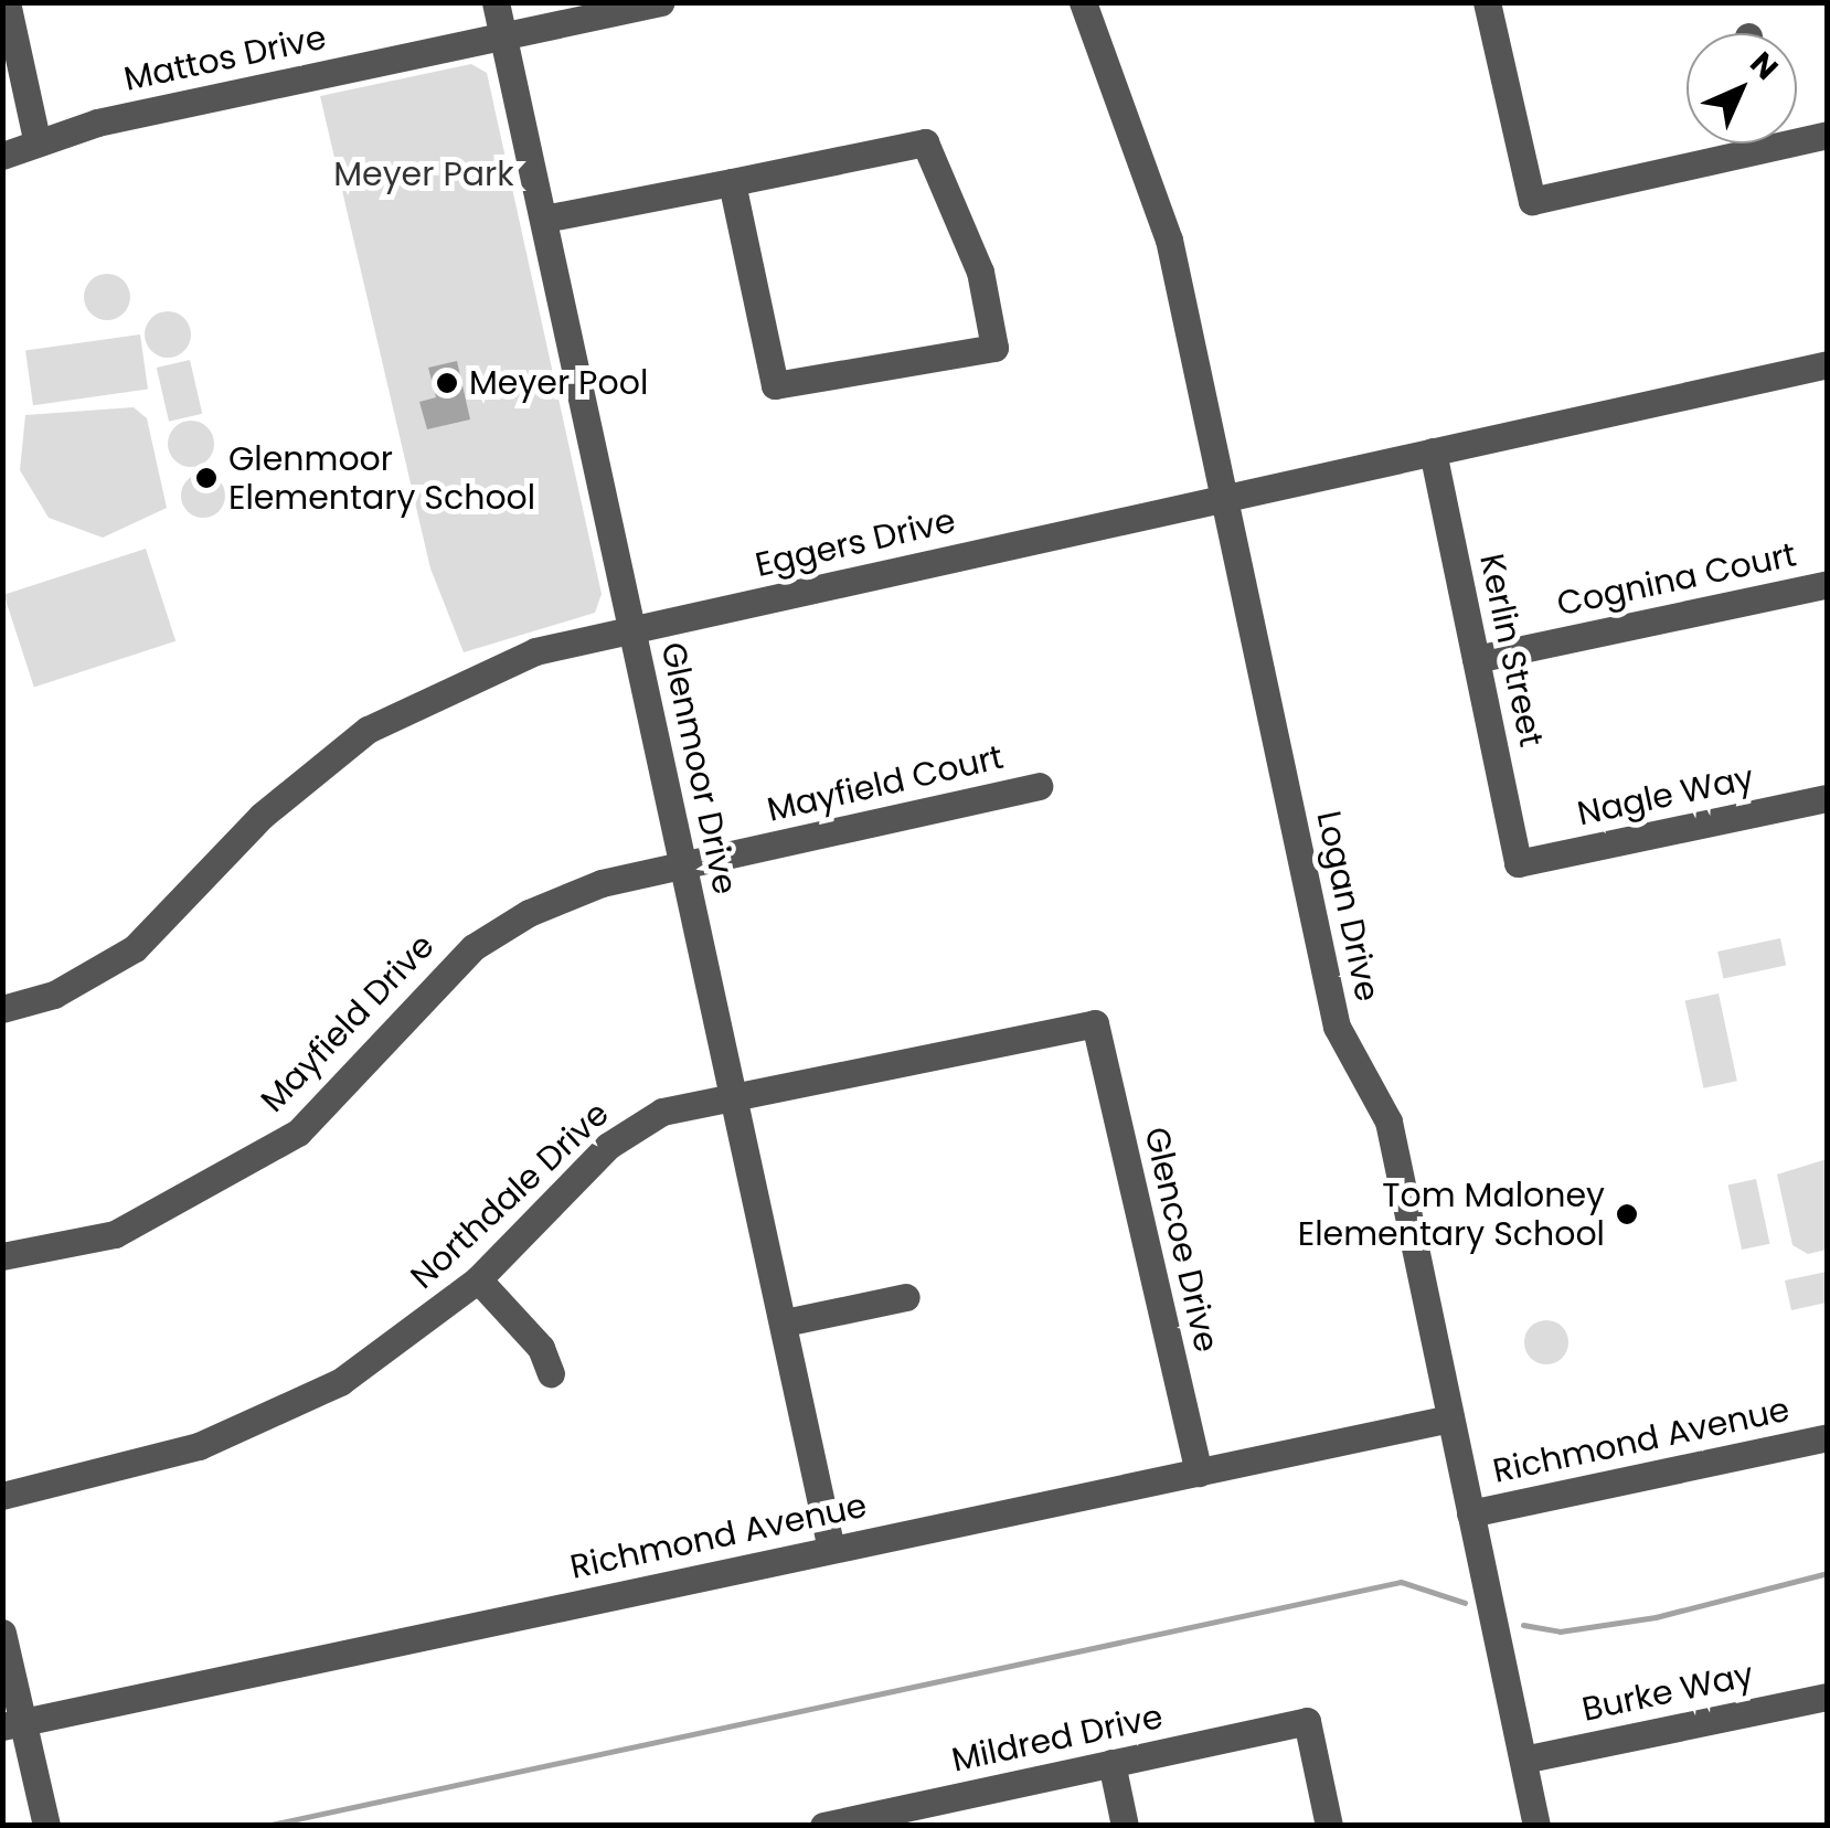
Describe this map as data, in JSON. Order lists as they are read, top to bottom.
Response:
{
  "streets": {
    "street": [
      "Mattos Drive",
      "Eggers Drive",
      "Cognina Court",
      "Kerlin Street",
      "Glenmoor Drive",
      "Mayfield Court",
      "Nagle Way",
      "Logan Drive",
      "Mayfield Drive",
      "Northdale Drive",
      "Glencoe Drive",
      "Richmond Avenue",
      "Burke Way",
      "Mildred Drive"
    ]
  },
  "crossings": [
    ["Mattos Drive", "Glenmoor Drive"],
    ["Eggers Drive", "Kerlin Street"],
    ["Eggers Drive", "Glenmoor Drive"],
    ["Eggers Drive", "Logan Drive"],
    ["Cognina Court", "Kerlin Street"],
    ["Kerlin Street", "Nagle Way"],
    ["Glenmoor Drive", "Mayfield Court"],
    ["Glenmoor Drive", "Mayfield Drive"],
    ["Glenmoor Drive", "Northdale Drive"],
    ["Glenmoor Drive", "Richmond Avenue"],
    ["Mayfield Court", "Mayfield Drive"],
    ["Logan Drive", "Richmond Avenue"],
    ["Logan Drive", "Burke Way"],
    ["Northdale Drive", "Glencoe Drive"],
    ["Glencoe Drive", "Richmond Avenue"]
  ],
  "parks": ["Meyer Park"],
  "places": ["Meyer Pool", "Glenmoor Elementary School", "Tom Maloney Elementary School"],
  "north": "top right"
}
